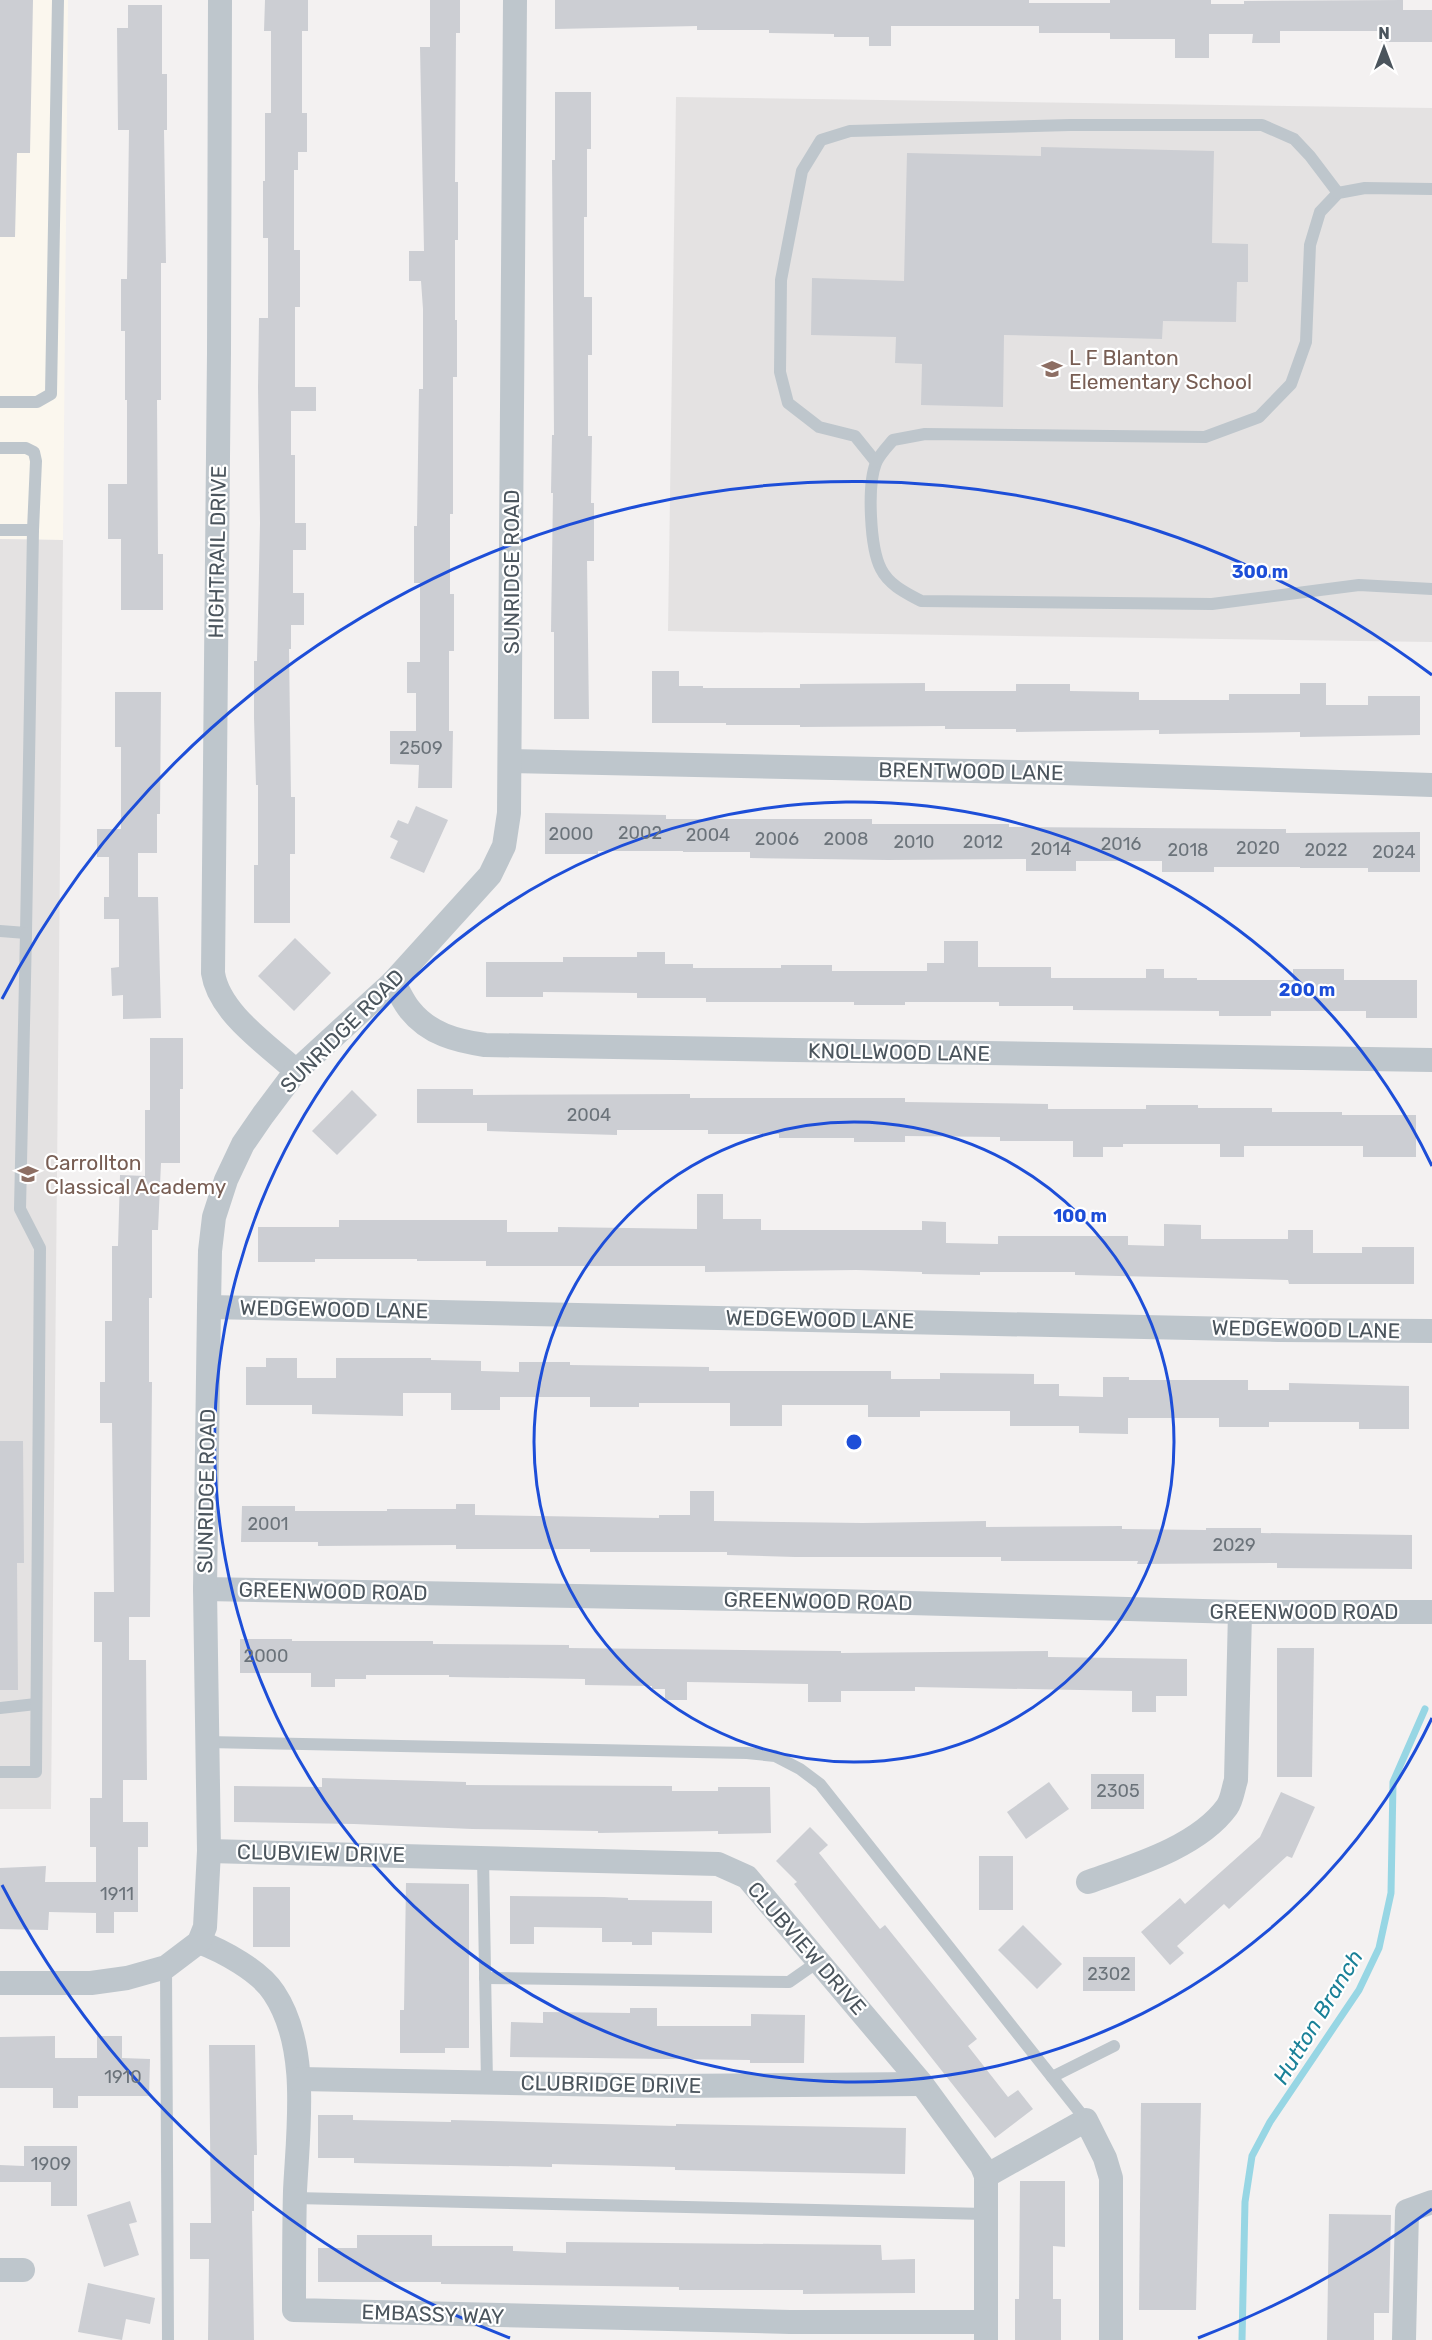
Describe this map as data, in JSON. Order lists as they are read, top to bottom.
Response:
{
  "streets": {
    "street": [
      "HIGHTRAIL DRIVE",
      "SUNRIDGE ROAD",
      "BRENTWOOD LANE",
      "KNOLLWOOD LANE",
      "WEDGEWOOD LANE",
      "GREENWOOD ROAD",
      "CLUBVIEW DRIVE",
      "CLUBRIDGE DRIVE",
      "EMBASSY WAY"
    ]
  },
  "crossings": [
    ["HIGHTRAIL DRIVE", "SUNRIDGE ROAD"],
    ["SUNRIDGE ROAD", "BRENTWOOD LANE"],
    ["SUNRIDGE ROAD", "KNOLLWOOD LANE"],
    ["SUNRIDGE ROAD", "WEDGEWOOD LANE"],
    ["SUNRIDGE ROAD", "GREENWOOD ROAD"],
    ["SUNRIDGE ROAD", "CLUBVIEW DRIVE"],
    ["SUNRIDGE ROAD", "EMBASSY WAY"],
    ["CLUBVIEW DRIVE", "CLUBRIDGE DRIVE"],
    ["CLUBRIDGE DRIVE", "EMBASSY WAY"]
  ],
  "water": ["Hutton Branch"],
  "places": {
    "school or university": ["L F Blanton Elementary School", "Carrollton Classical Academy"]
  },
  "house_numbers": [
    "2509",
    "2002",
    "2000",
    "2004",
    "2006",
    "2008",
    "2010",
    "2012",
    "2016",
    "2020",
    "2014",
    "2018",
    "2022",
    "2024",
    "2004",
    "2001",
    "2029",
    "2000",
    "2305",
    "1911",
    "2302",
    "1910",
    "1909"
  ],
  "north": "top",
  "rings": ["300 m", "200 m", "100 m"]
}
